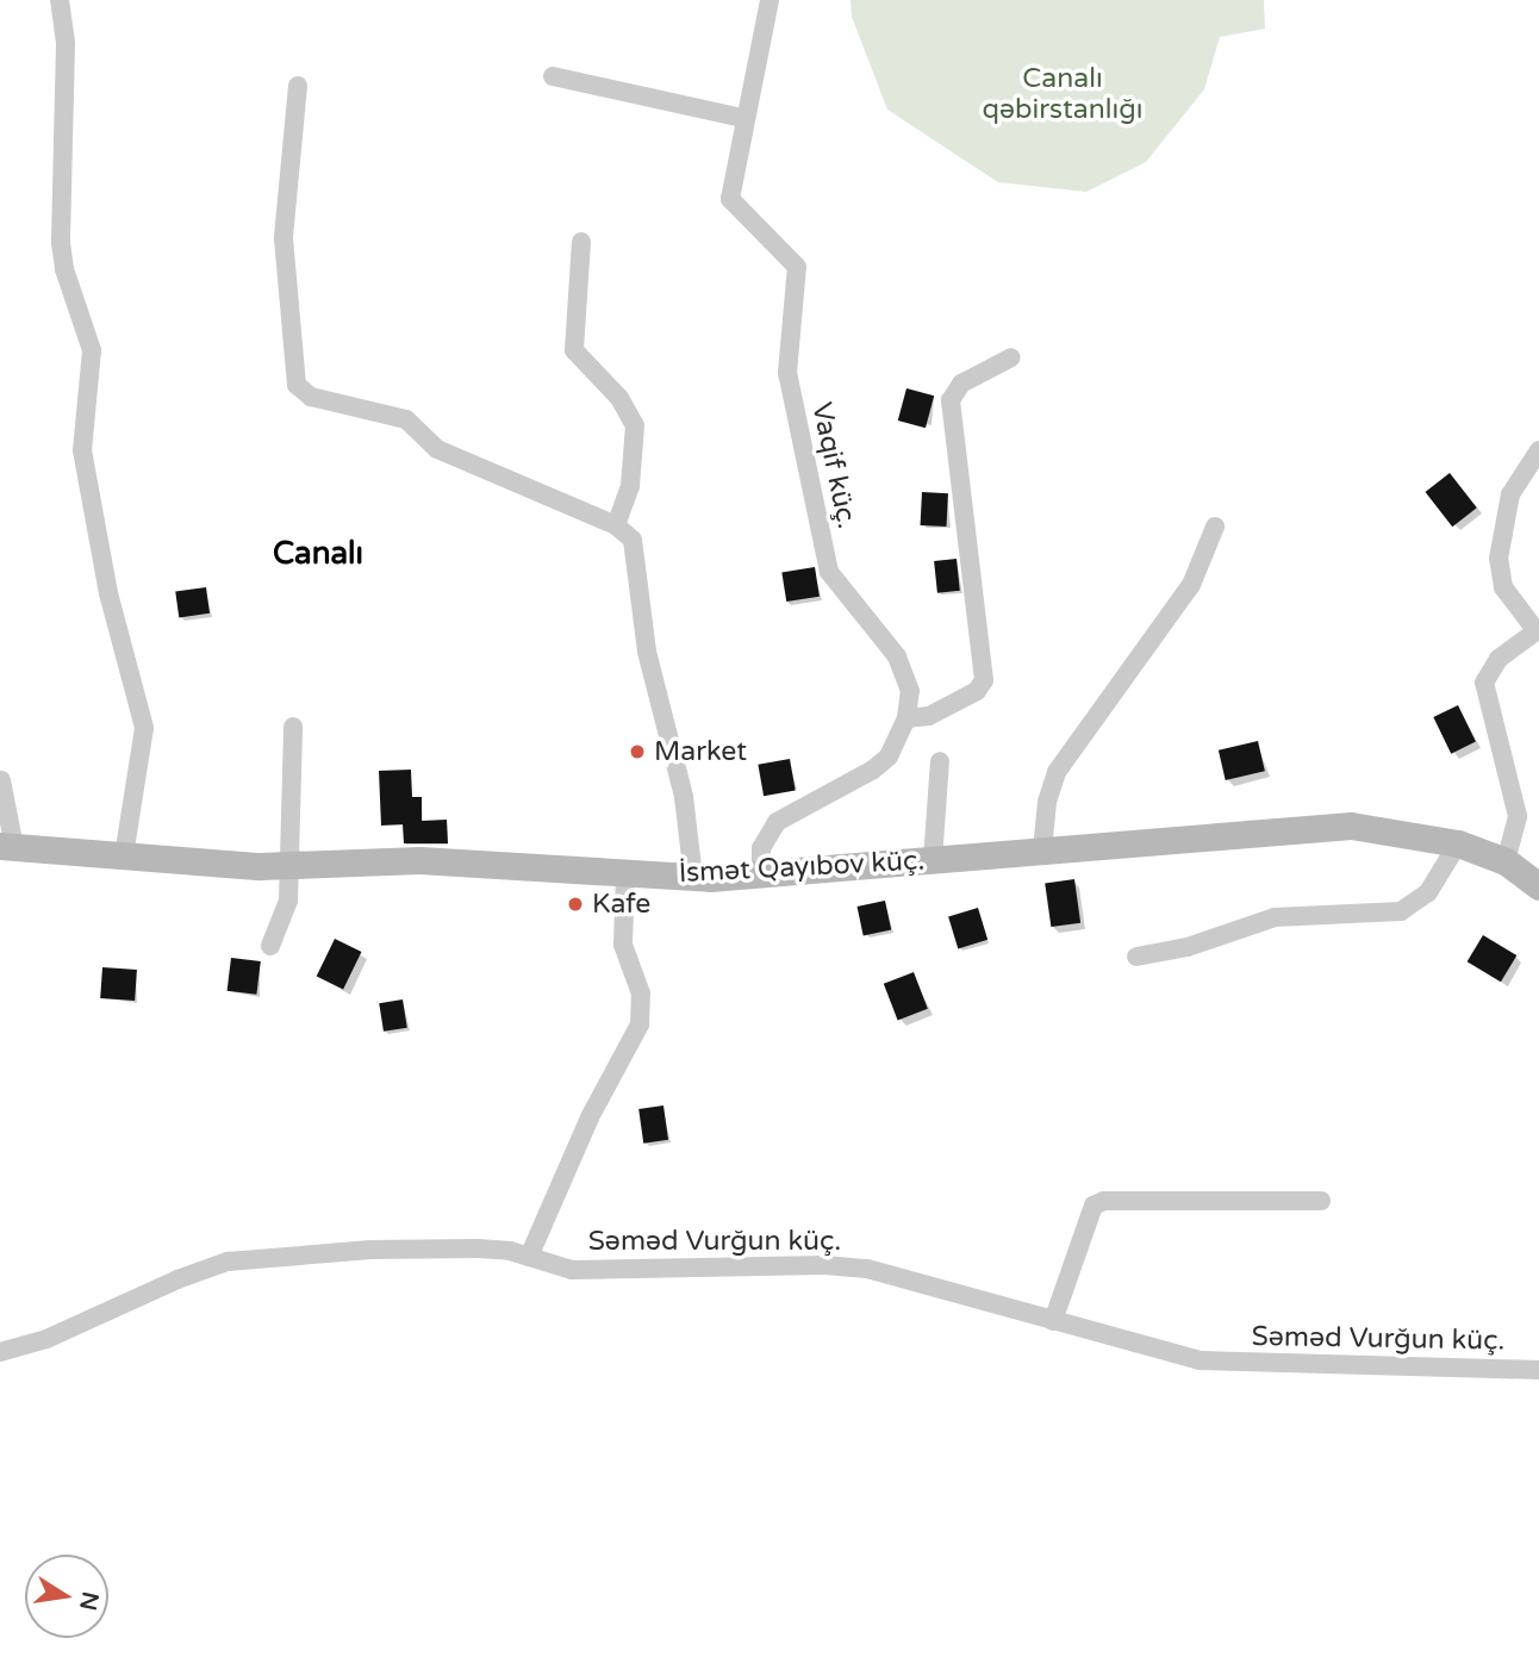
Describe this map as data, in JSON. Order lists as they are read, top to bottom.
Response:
{
  "streets": {
    "street": ["Vaqif küç.", "İsmət Qayıbov küç.", "Səməd Vurğun küç."]
  },
  "crossings": [
    ["Vaqif küç.", "İsmət Qayıbov küç."]
  ],
  "districts": ["Canalı"],
  "parks": ["Canalı qəbirstanlığı"],
  "places": ["Market", "Kafe"],
  "north": "right"
}
